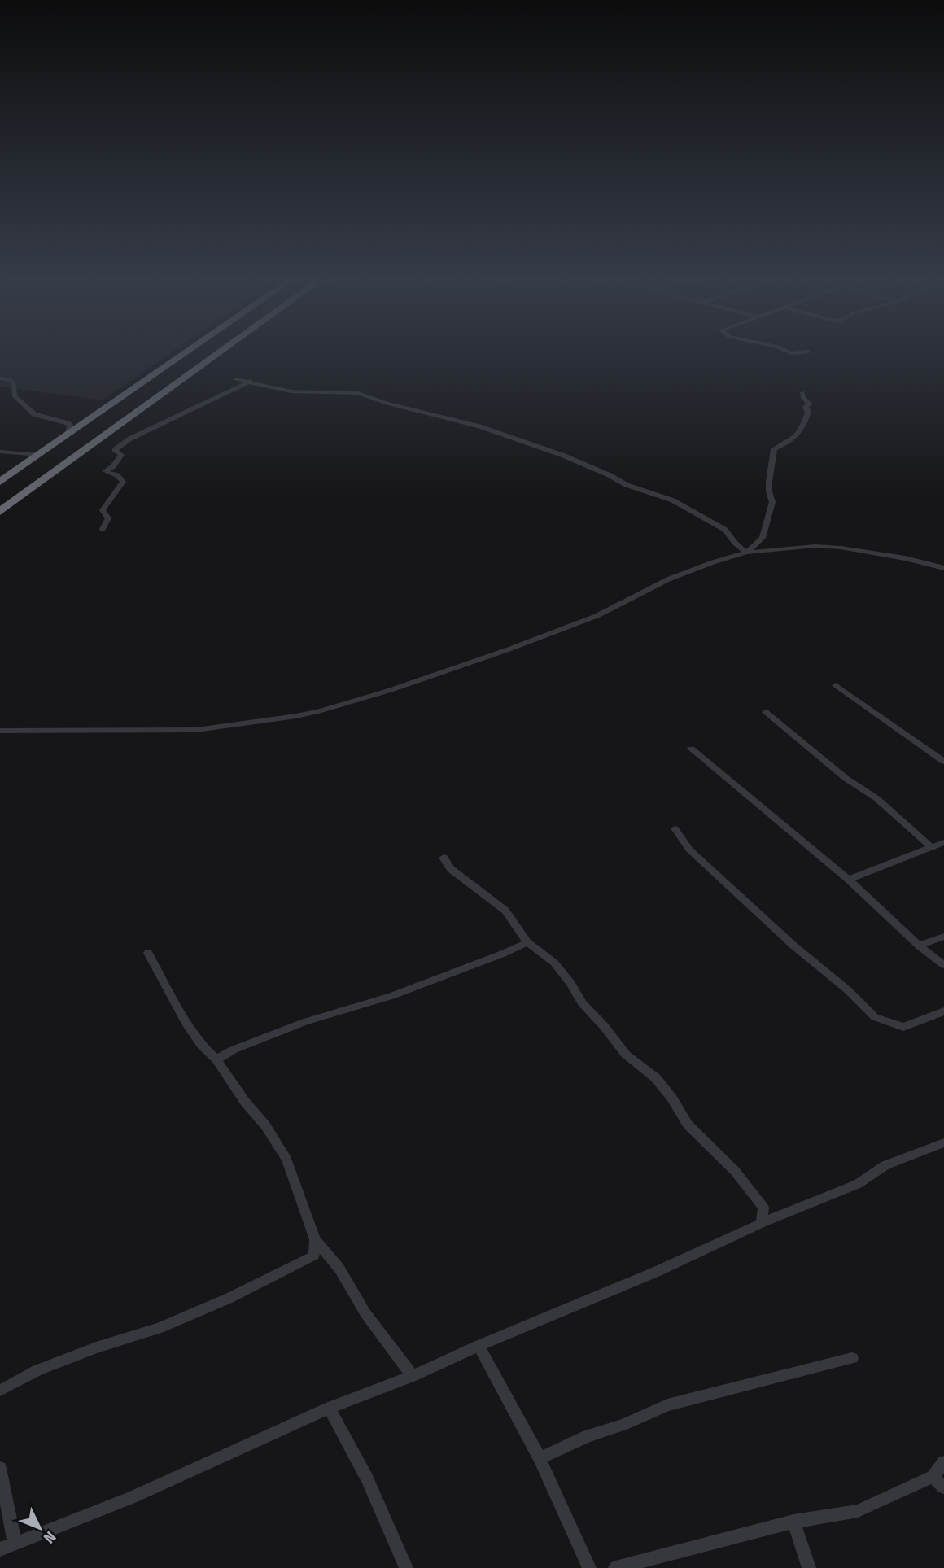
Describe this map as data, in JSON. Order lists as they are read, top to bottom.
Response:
{
  "north": "bottom right"
}
